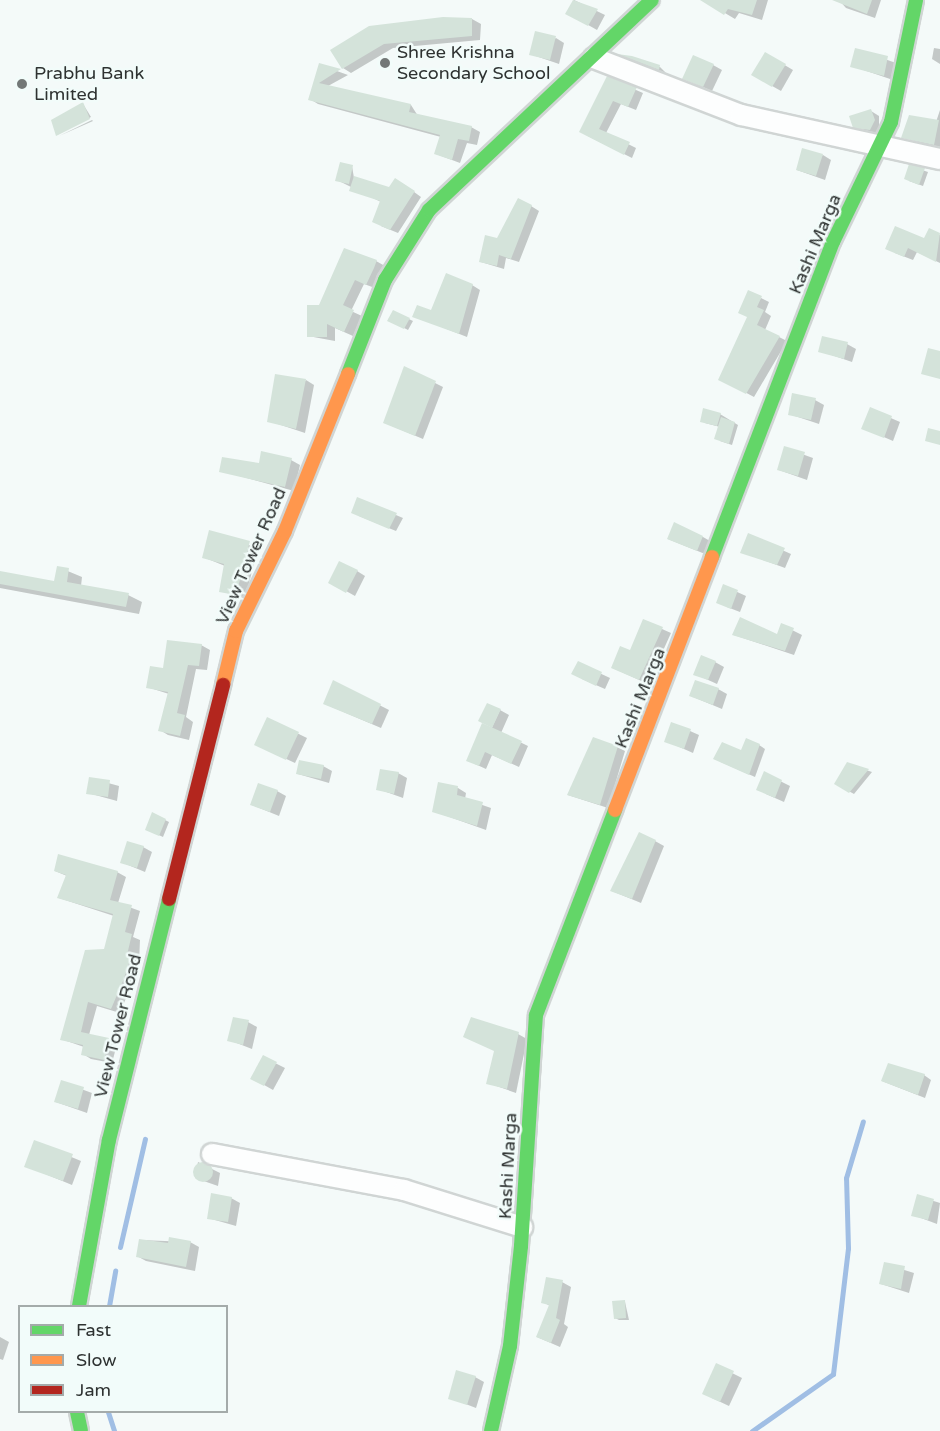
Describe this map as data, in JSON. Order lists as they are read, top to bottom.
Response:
{
  "streets": {
    "street": ["Kashi Marga", "View Tower Road"]
  },
  "places": ["Shree Krishna Secondary School", "Prabhu Bank Limited"],
  "legend": ["Fast", "Slow", "Jam"]
}
